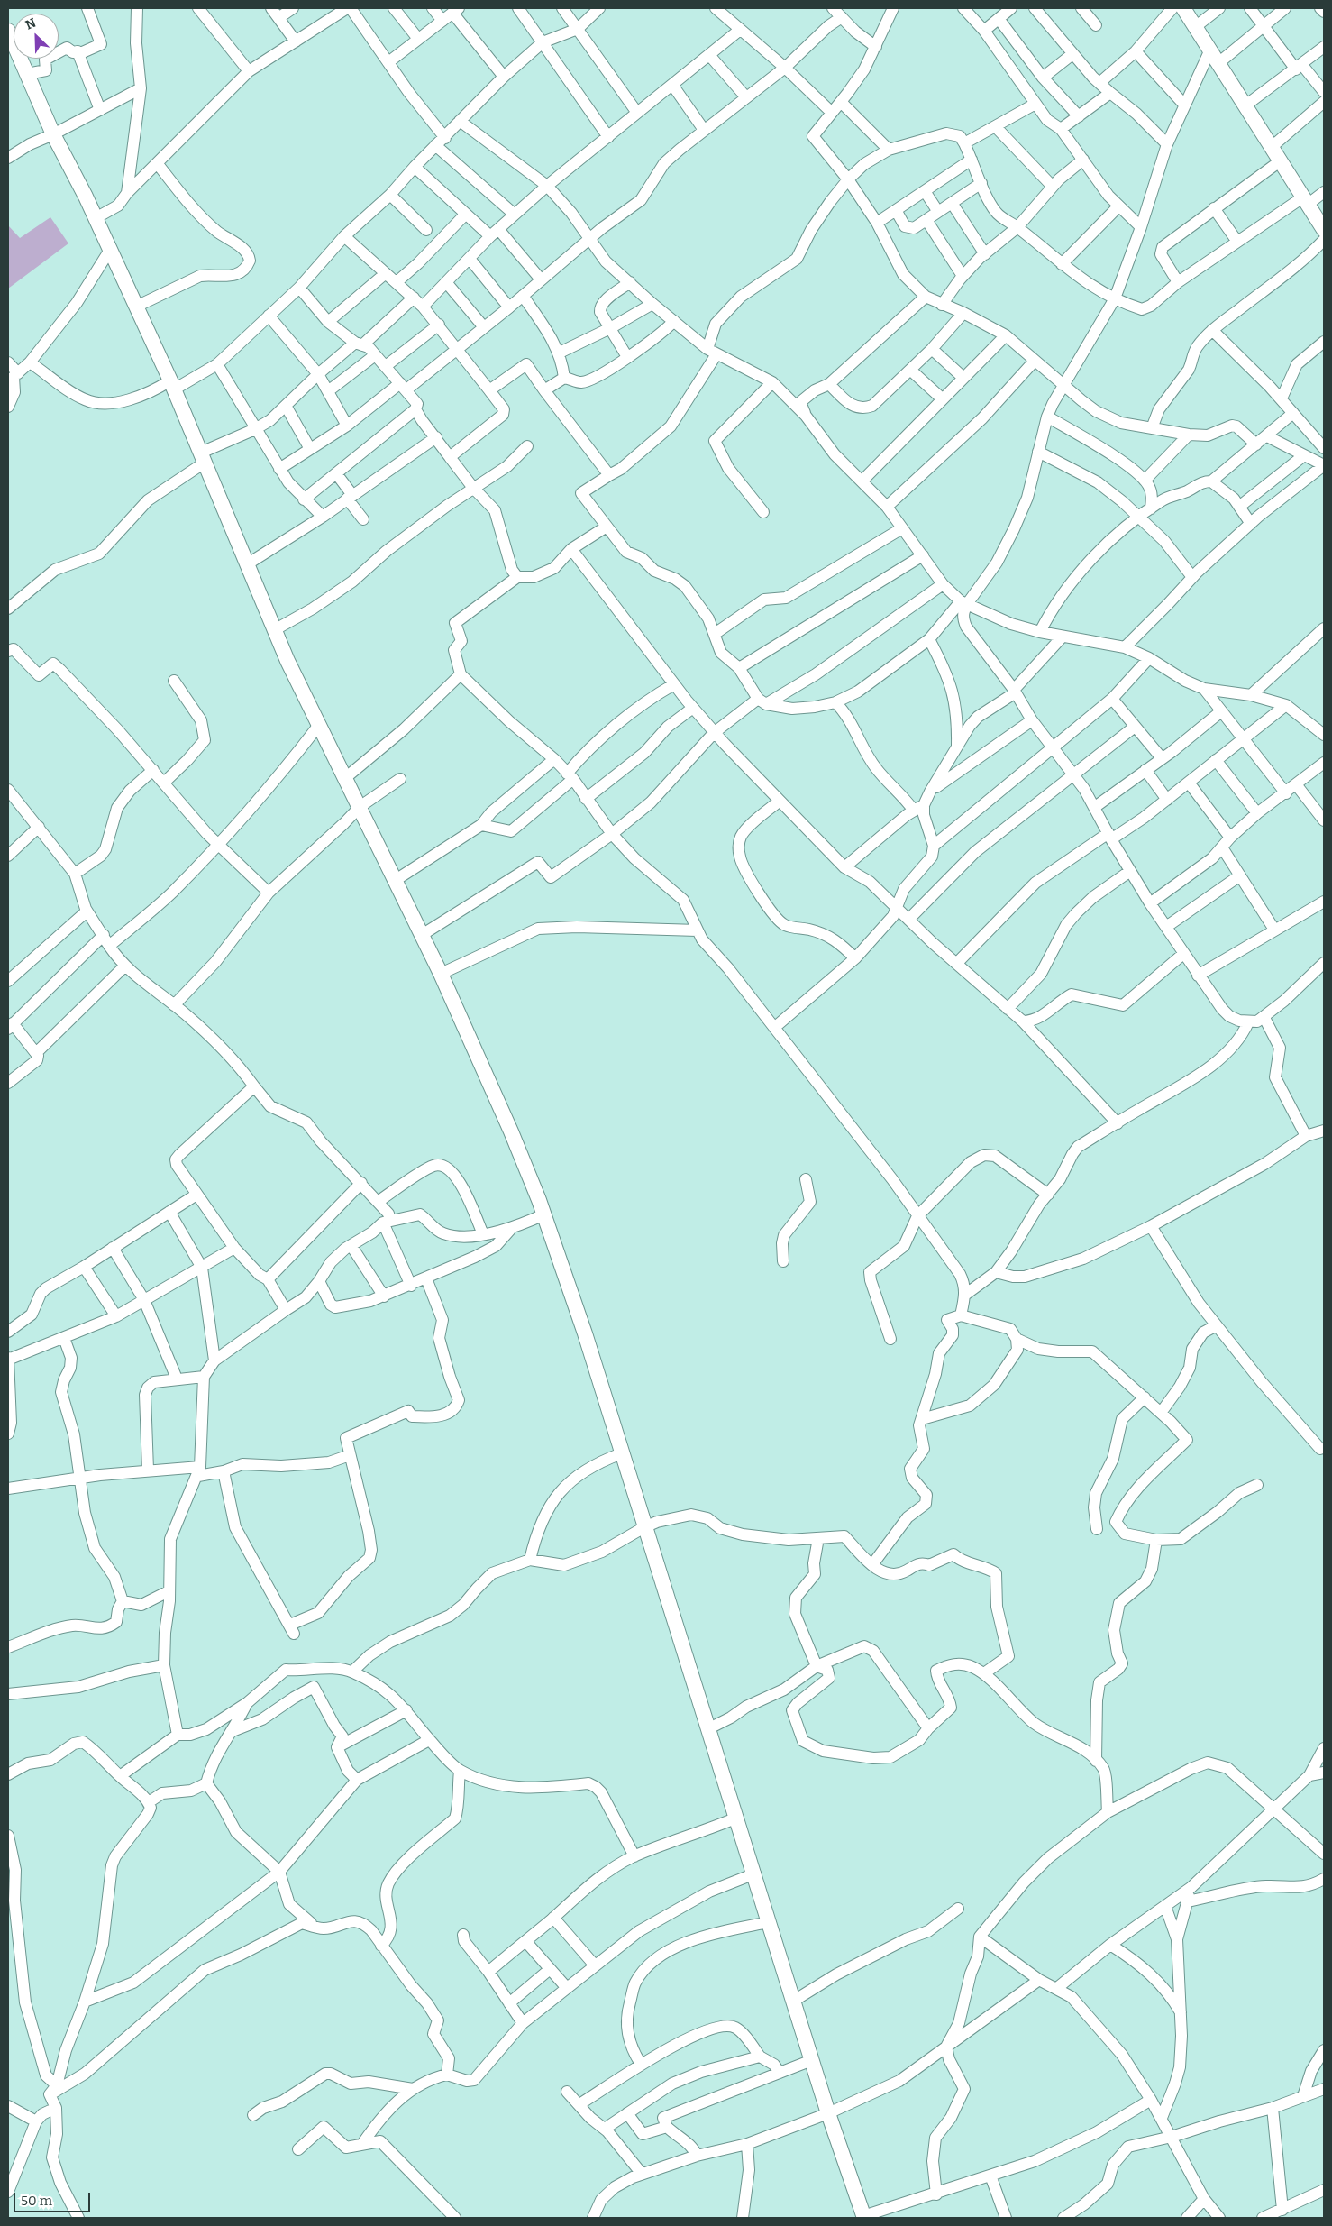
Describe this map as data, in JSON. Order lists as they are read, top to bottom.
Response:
{
  "scale_bar": "50 m",
  "north": "top left"
}
